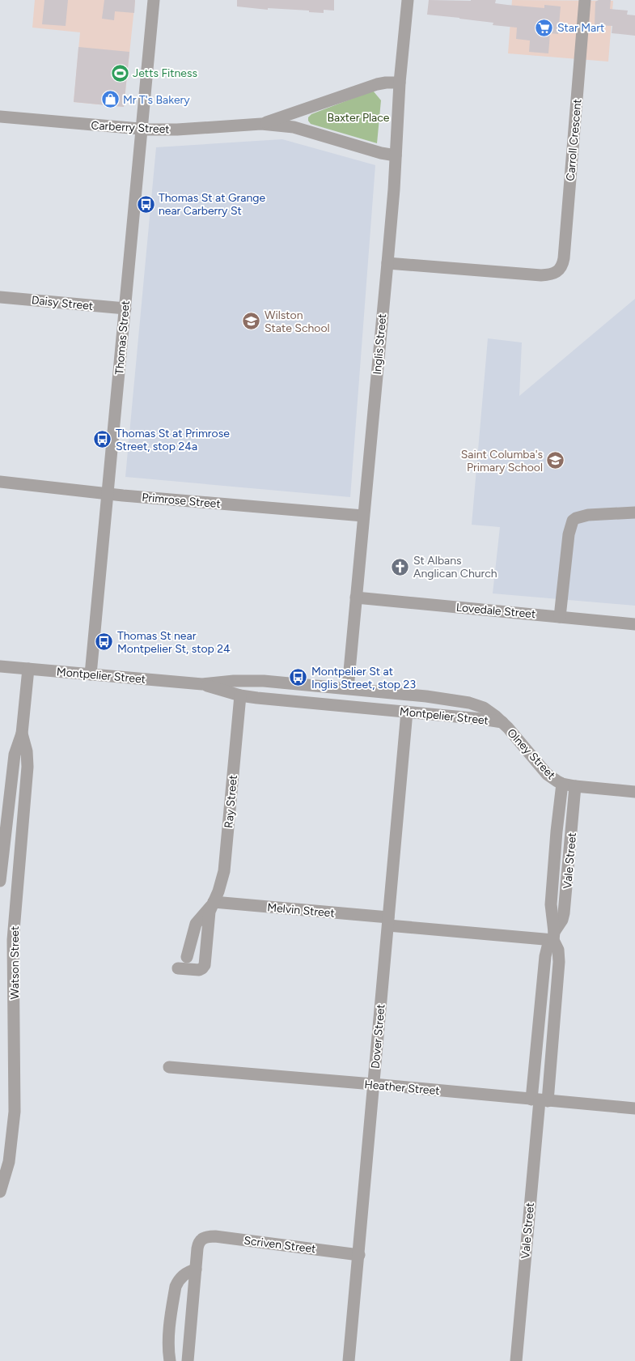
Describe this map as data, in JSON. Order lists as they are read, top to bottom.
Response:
{
  "streets": {
    "street": [
      "Carberry Street",
      "Carroll Crescent",
      "Daisy Street",
      "Thomas Street",
      "Inglis Street",
      "Primrose Street",
      "Lovedale Street",
      "Montpelier Street",
      "Olney Street",
      "Ray Street",
      "Vale Street",
      "Melvin Street",
      "Watson Street",
      "Dover Street",
      "Heather Street",
      "Scriven Street"
    ]
  },
  "crossings": [
    ["Carberry Street", "Thomas Street"],
    ["Carberry Street", "Inglis Street"],
    ["Carroll Crescent", "Inglis Street"],
    ["Daisy Street", "Thomas Street"],
    ["Thomas Street", "Primrose Street"],
    ["Thomas Street", "Montpelier Street"],
    ["Inglis Street", "Primrose Street"],
    ["Inglis Street", "Lovedale Street"],
    ["Inglis Street", "Montpelier Street"],
    ["Montpelier Street", "Olney Street"],
    ["Montpelier Street", "Ray Street"],
    ["Montpelier Street", "Watson Street"],
    ["Montpelier Street", "Dover Street"],
    ["Olney Street", "Vale Street"],
    ["Ray Street", "Melvin Street"],
    ["Vale Street", "Melvin Street"],
    ["Vale Street", "Heather Street"],
    ["Melvin Street", "Dover Street"],
    ["Dover Street", "Heather Street"],
    ["Dover Street", "Scriven Street"]
  ],
  "parks": ["Baxter Place"],
  "places": {
    "supermarket": ["Star Mart"],
    "sports": ["Jetts Fitness"],
    "shop": ["Mr T's Bakery"],
    "bus stop": [
      "Thomas St at Grange near Carberry St",
      "Thomas St at Primrose Street, stop 24a",
      "Thomas St near Montpelier St, stop 24",
      "Montpelier St at Inglis Street, stop 23"
    ],
    "school or university": ["Wilston State School", "Saint Columba's Primary School"],
    "church": ["St Albans Anglican Church"]
  }
}
